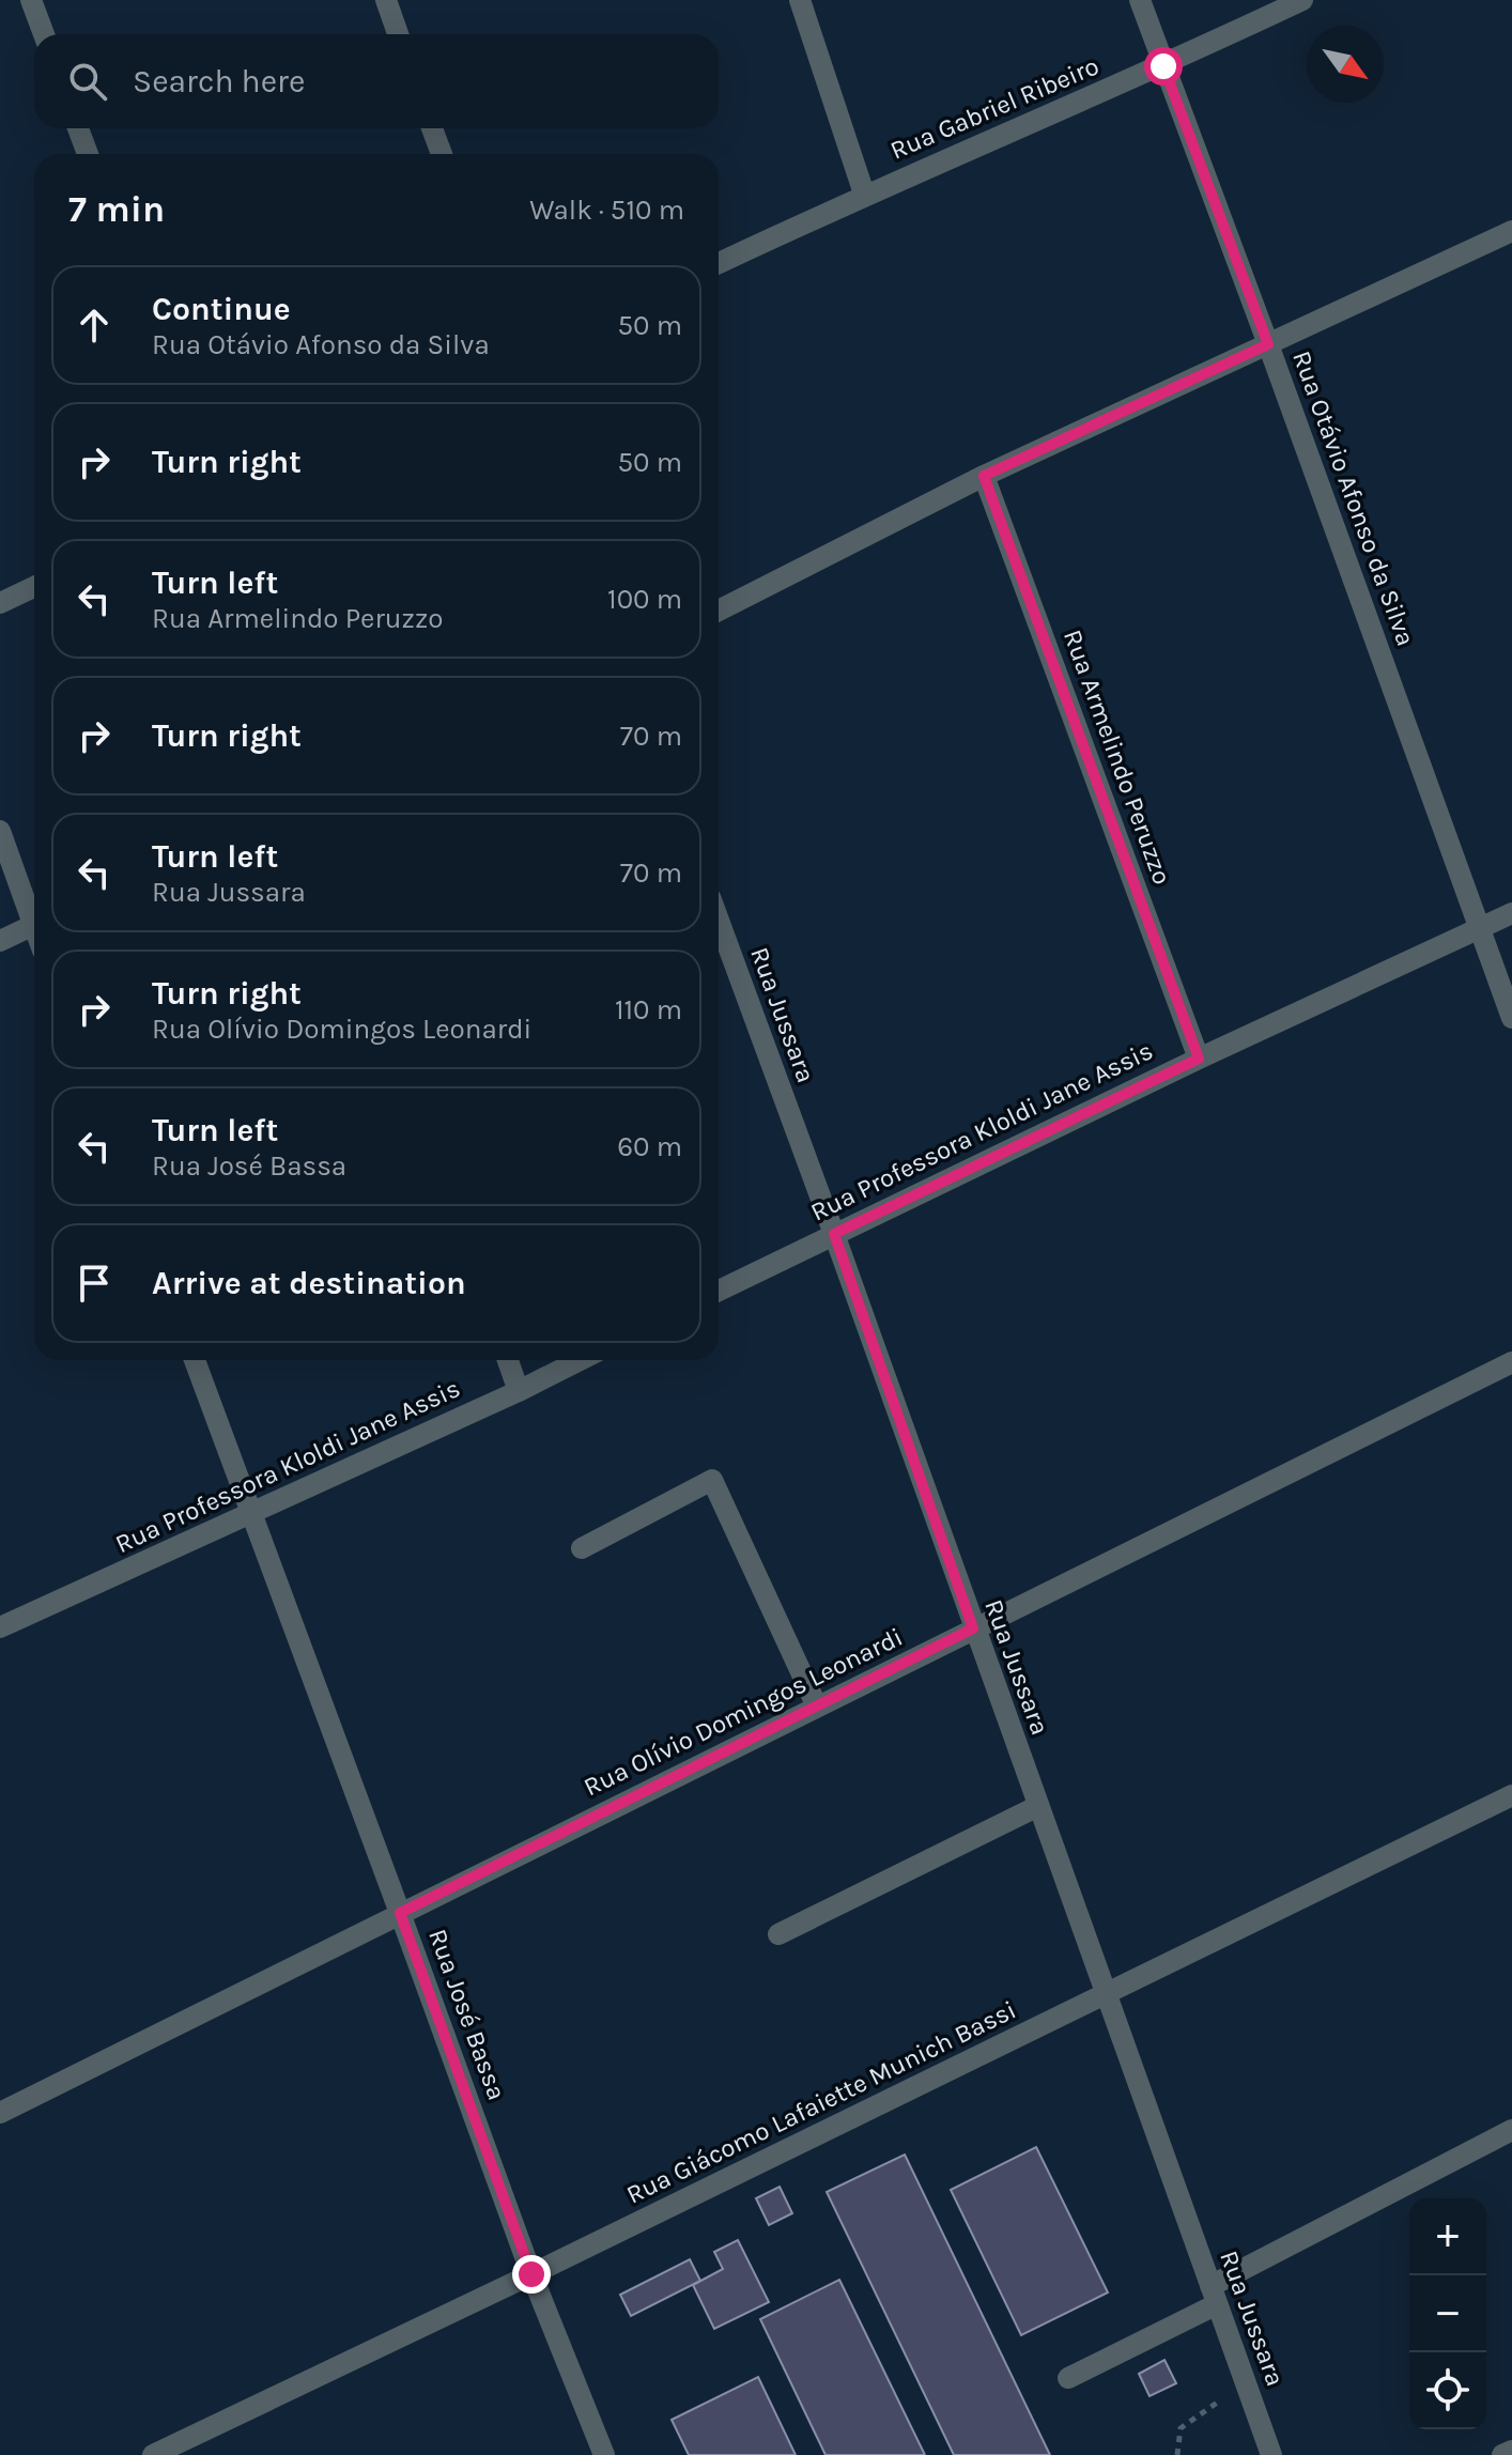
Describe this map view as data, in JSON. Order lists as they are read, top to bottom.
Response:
{
  "streets": {
    "street": [
      "Rua Gabriel Ribeiro",
      "Rua Otávio Afonso da Silva",
      "Rua Armelindo Peruzzo",
      "Rua Jussara",
      "Rua Professora Kloldi Jane Assis",
      "Rua Olívio Domingos Leonardi",
      "Rua José Bassa",
      "Rua Giácomo Lafaiette Munich Bassi"
    ]
  },
  "crossings": [
    ["Rua Gabriel Ribeiro", "Rua Otávio Afonso da Silva"],
    ["Rua Otávio Afonso da Silva", "Rua Professora Kloldi Jane Assis"],
    ["Rua Armelindo Peruzzo", "Rua Professora Kloldi Jane Assis"],
    ["Rua Jussara", "Rua Professora Kloldi Jane Assis"],
    ["Rua Jussara", "Rua Olívio Domingos Leonardi"],
    ["Rua Jussara", "Rua Giácomo Lafaiette Munich Bassi"],
    ["Rua Professora Kloldi Jane Assis", "Rua José Bassa"],
    ["Rua Olívio Domingos Leonardi", "Rua José Bassa"],
    ["Rua José Bassa", "Rua Giácomo Lafaiette Munich Bassi"]
  ],
  "north": "bottom right",
  "page": {
    "search": "Search here",
    "heading": ["7 min", "Walk · 510 m"],
    "list": [
      ["Continue", "Rua Otávio Afonso da Silva", "50 m"],
      ["Turn right", "50 m"],
      ["Turn left", "Rua Armelindo Peruzzo", "100 m"],
      ["Turn right", "70 m"],
      ["Turn left", "Rua Jussara", "70 m"],
      ["Turn right", "Rua Olívio Domingos Leonardi", "110 m"],
      ["Turn left", "Rua José Bassa", "60 m"],
      "Arrive at destination"
    ],
    "map_buttons": ["+", "−"]
  }
}
